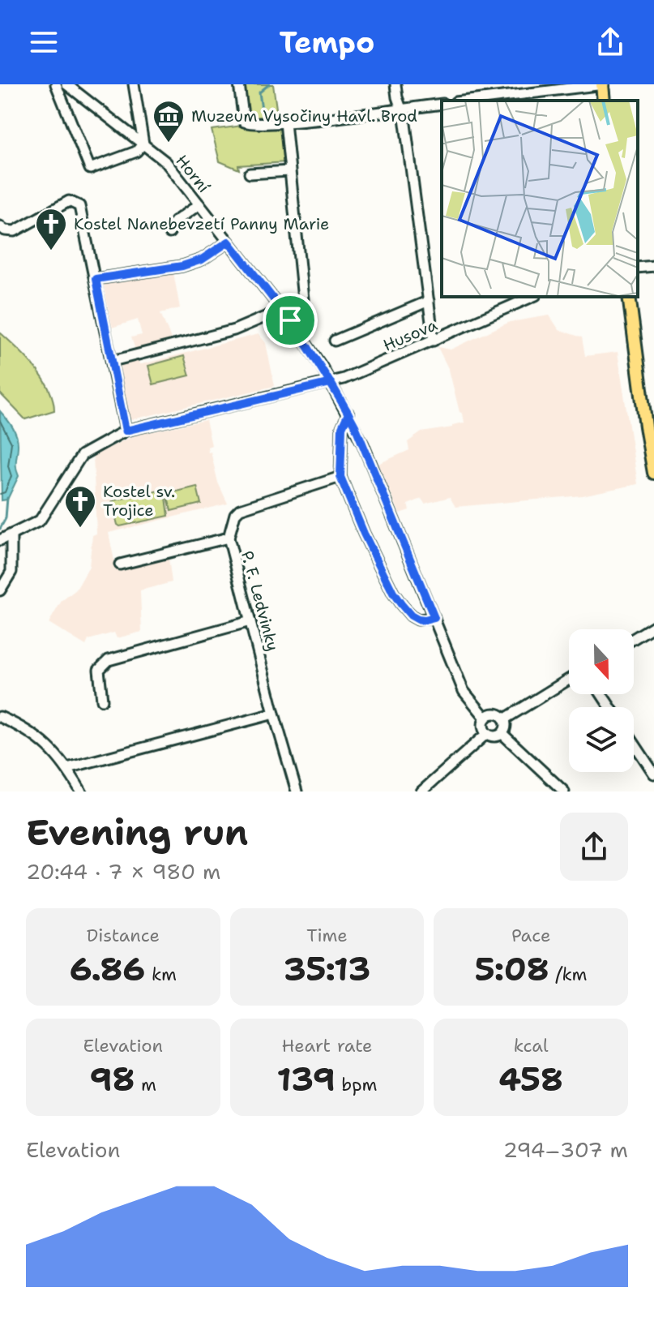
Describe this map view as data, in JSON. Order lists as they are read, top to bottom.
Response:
{
  "streets": {
    "street": ["Horní", "Husova", "P. F. Ledvinky"]
  },
  "crossings": [
    ["Horní", "Husova"]
  ],
  "places": {
    "museum": ["Muzeum Vysočiny Havl. Brod"],
    "church": ["Kostel Nanebevzetí Panny Marie", "Kostel sv. Trojice"]
  },
  "north": "bottom",
  "page": {
    "header": "Tempo",
    "heading": ["Evening run", "20:44 · 7 × 980 m"],
    "stats": [
      ["Distance", "6.86 km"],
      ["Time", "35:13"],
      ["Pace", "5:08 /km"],
      ["Elevation", "98 m"],
      ["Heart rate", "139 bpm"],
      ["kcal", "458"]
    ],
    "chart": ["Elevation", "294–307 m"]
  }
}
